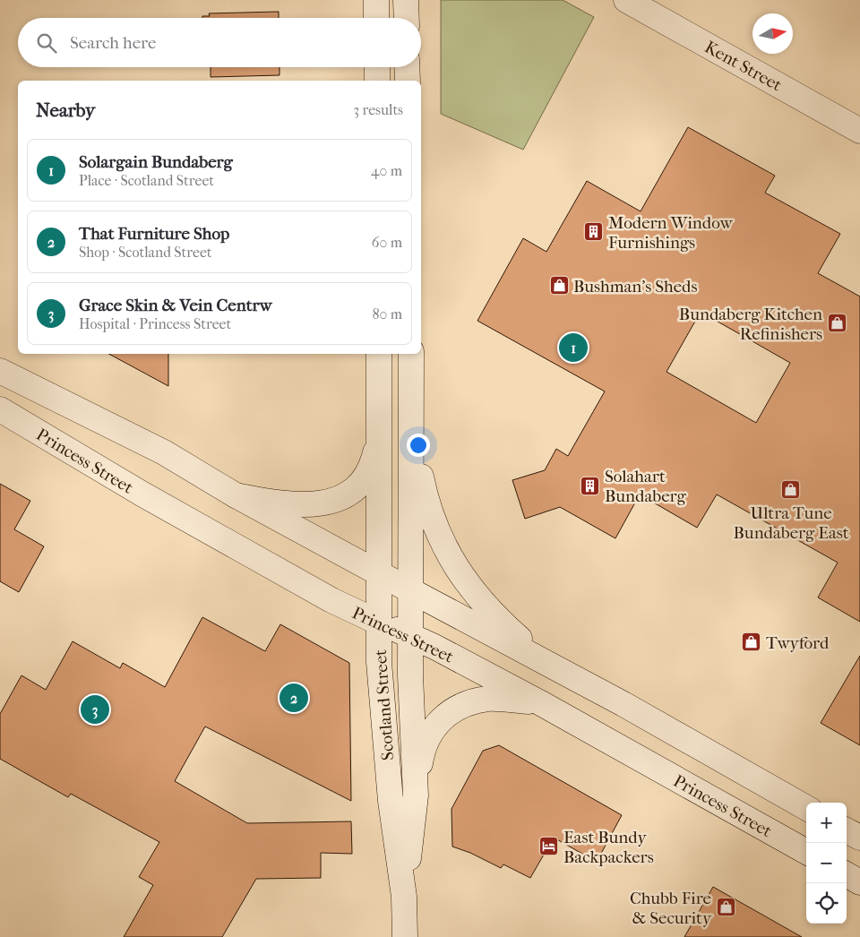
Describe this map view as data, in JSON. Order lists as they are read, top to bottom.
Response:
{
  "streets": {
    "main road": ["Kent Street", "Princess Street", "Scotland Street"]
  },
  "crossings": [
    ["Princess Street", "Scotland Street"]
  ],
  "places": {
    "building": ["Modern Window Furnishings", "Solahart Bundaberg"],
    "shop": [
      "Bushman's Sheds",
      "Bundaberg Kitchen Refinishers",
      "Ultra Tune Bundaberg East",
      "Twyford",
      "Chubb Fire & Security"
    ],
    "hotel": ["East Bundy Backpackers"]
  },
  "north": "right",
  "page": {
    "search": "Search here",
    "heading": ["Nearby", "3 results"],
    "list": [
      {
        "mark": "1",
        "name": "Solargain Bundaberg",
        "note": "Place · Scotland Street",
        "value": "40 m"
      },
      {
        "mark": "2",
        "name": "That Furniture Shop",
        "note": "Shop · Scotland Street",
        "value": "60 m"
      },
      {
        "mark": "3",
        "name": "Grace Skin & Vein Centrw",
        "note": "Hospital · Princess Street",
        "value": "80 m"
      }
    ],
    "pins": ["1", "2", "3"],
    "map_buttons": ["+", "−"]
  }
}
